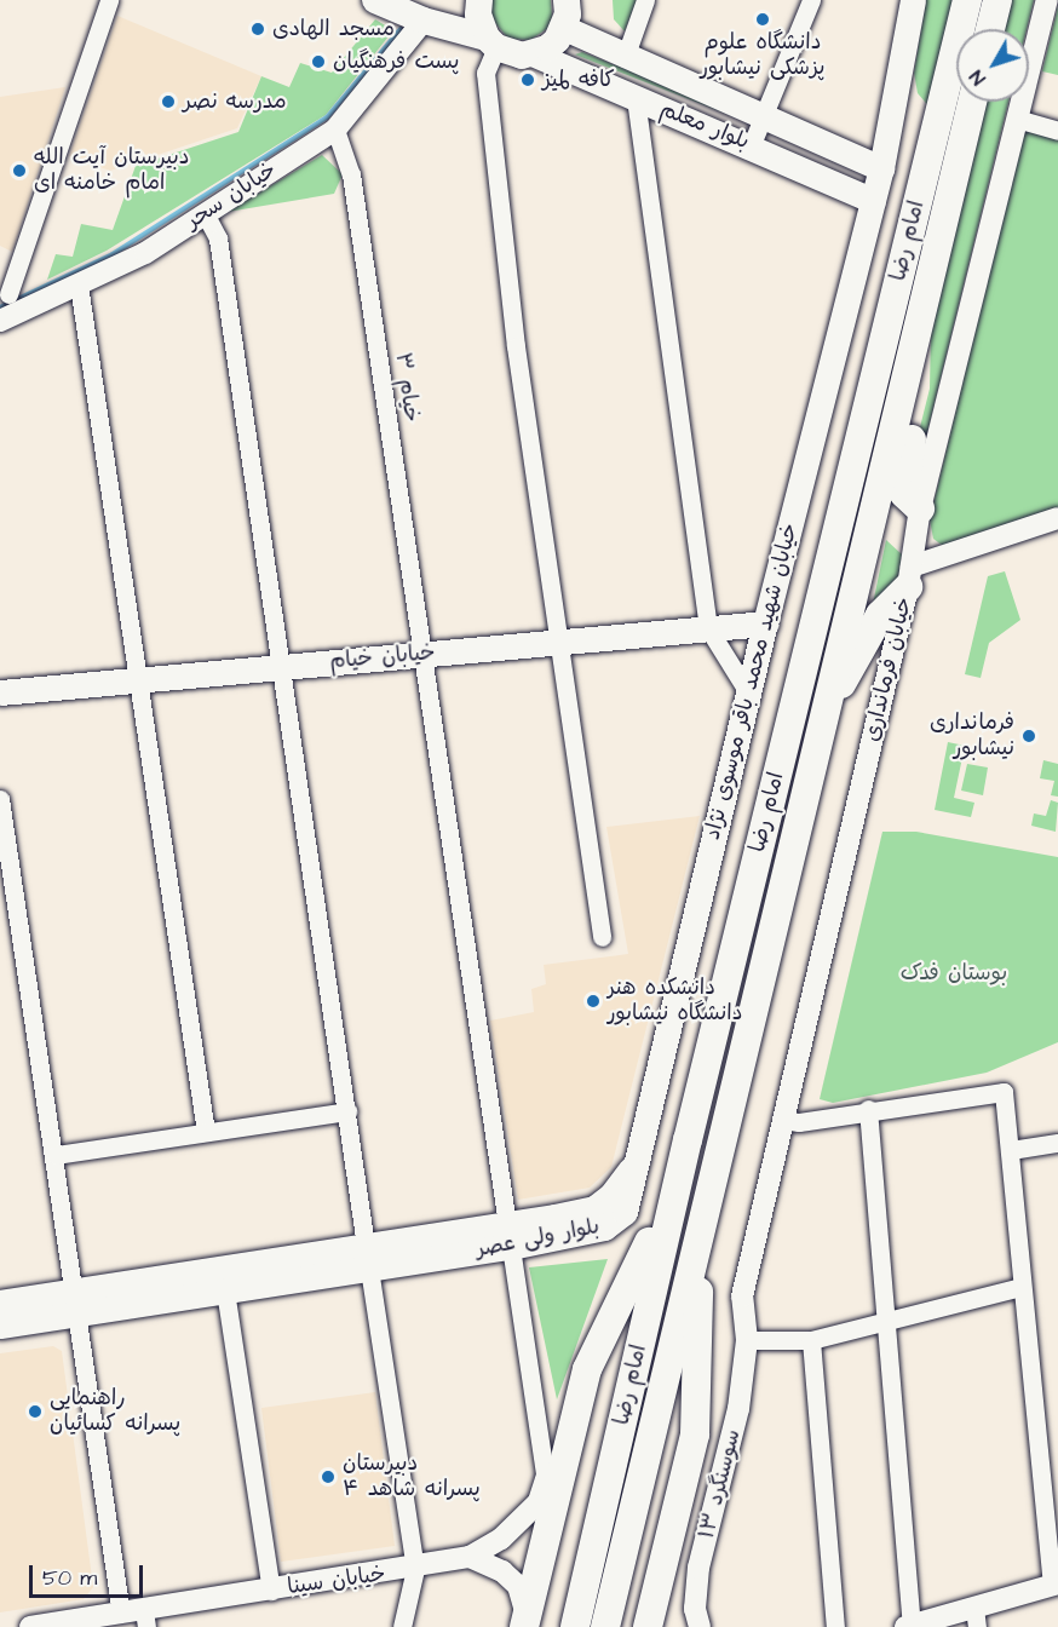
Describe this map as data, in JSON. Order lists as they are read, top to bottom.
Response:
{
  "streets": {
    "highway": ["امام رضا"],
    "main road": [
      "بلوار معلم",
      "خیابان خیام",
      "خیابان شهید محمد باقر موسوی نژاد",
      "بلوار ولی عصر"
    ],
    "street": [
      "خیابان سحر",
      "خیام ۳",
      "خیابان فرمانداری",
      "سوسنگرد ۱۳",
      "خیابان سینا"
    ]
  },
  "crossings": [
    ["بلوار معلم", "خیابان شهید محمد باقر موسوی نژاد"],
    ["خیابان سحر", "خیام ۳"],
    ["خیام ۳", "خیابان خیام"],
    ["خیام ۳", "بلوار ولی عصر"],
    ["خیابان خیام", "خیابان شهید محمد باقر موسوی نژاد"],
    ["خیابان فرمانداری", "سوسنگرد ۱۳"],
    ["خیابان شهید محمد باقر موسوی نژاد", "بلوار ولی عصر"]
  ],
  "parks": ["بوستان فدک"],
  "places": [
    "دانشگاه علوم پزشکی نیشابور",
    "مسجد الهادی",
    "پست فرهنگیان",
    "کافه لمیز",
    "مدرسه نصر",
    "دبیرستان آیت الله امام خامنه ای",
    "فرمانداری نیشابور",
    "دانشکده هنر دانشگاه نیشابور",
    "راهنمایی پسرانه کسائیان",
    "دبیرستان پسرانه شاهد ۴"
  ],
  "scale_bar": "50 m",
  "north": "bottom left"
}
